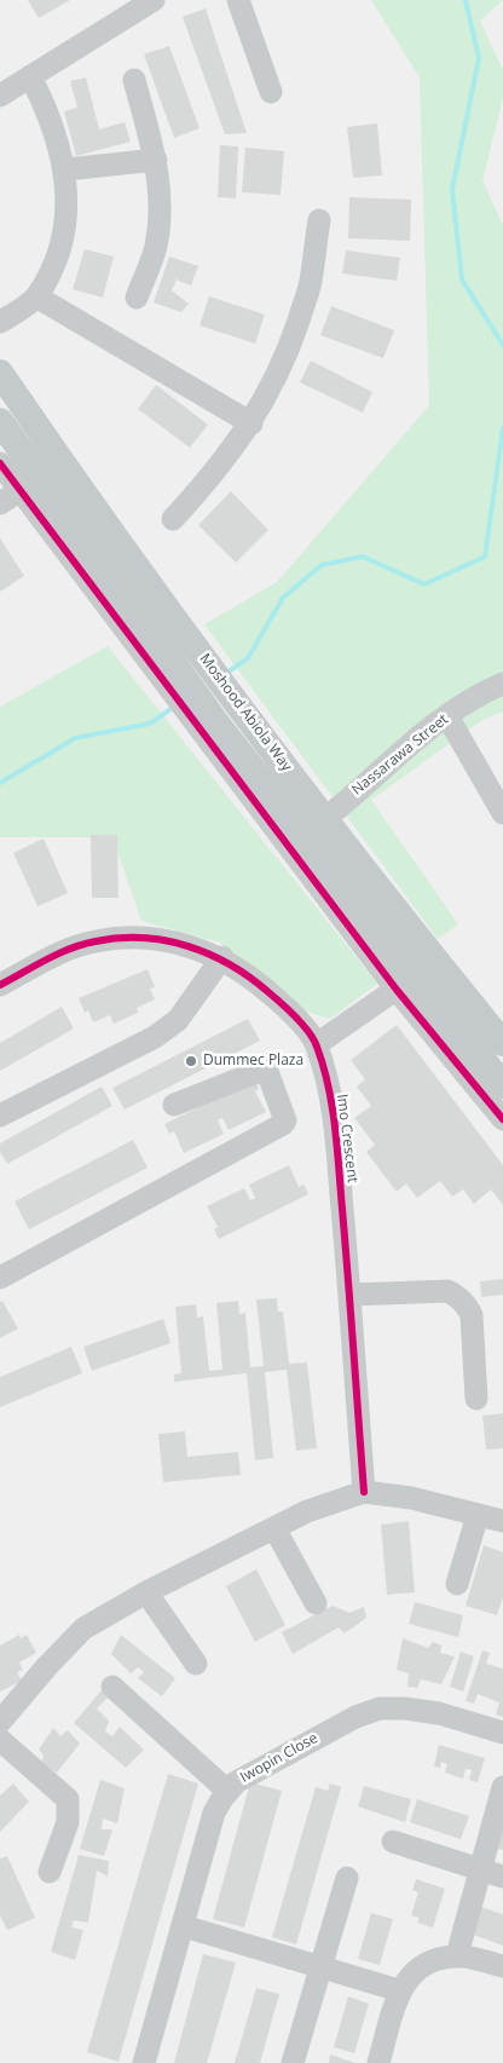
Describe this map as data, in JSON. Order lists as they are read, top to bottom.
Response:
{
  "streets": {
    "main road": ["Moshood Abiola Way"],
    "street": ["Nassarawa Street", "Imo Crescent", "Iwopin Close"]
  },
  "crossings": [
    ["Moshood Abiola Way", "Nassarawa Street"]
  ],
  "places": ["Dummec Plaza"]
}
